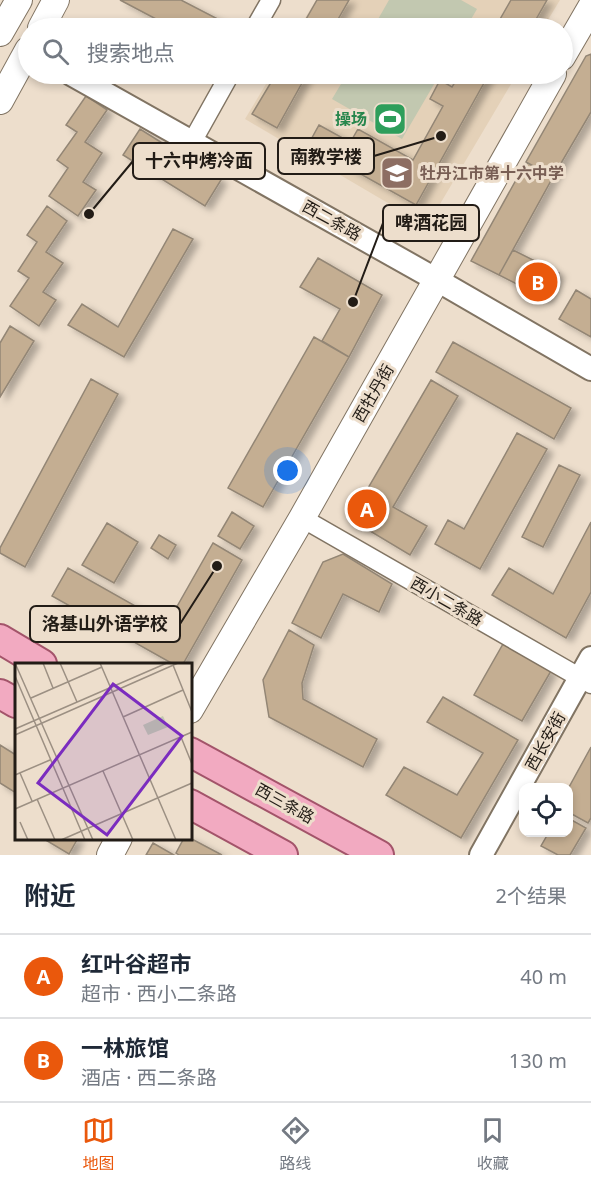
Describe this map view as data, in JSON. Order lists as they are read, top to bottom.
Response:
{
  "streets": {
    "main road": ["西牡丹街", "西三条路"],
    "street": ["西二条路", "西小二条路", "西长安街"]
  },
  "crossings": [
    ["西二条路", "西牡丹街"],
    ["西牡丹街", "西小二条路"],
    ["西小二条路", "西长安街"]
  ],
  "places": {
    "sports": ["操场"],
    "other": [
      "南教学楼",
      "十六中烤冷面",
      "啤酒花园",
      "洛基山外语学校"
    ],
    "school or university": ["牡丹江市第十六中学"]
  },
  "page": {
    "search": "搜索地点",
    "pins": ["B", "A"],
    "heading": ["附近", "2个结果"],
    "list": [
      {
        "mark": "A",
        "name": "红叶谷超市",
        "note": "超市 · 西小二条路",
        "value": "40 m"
      },
      {
        "mark": "B",
        "name": "一林旅馆",
        "note": "酒店 · 西二条路",
        "value": "130 m"
      }
    ],
    "nav": ["地图", "路线", "收藏"]
  }
}
